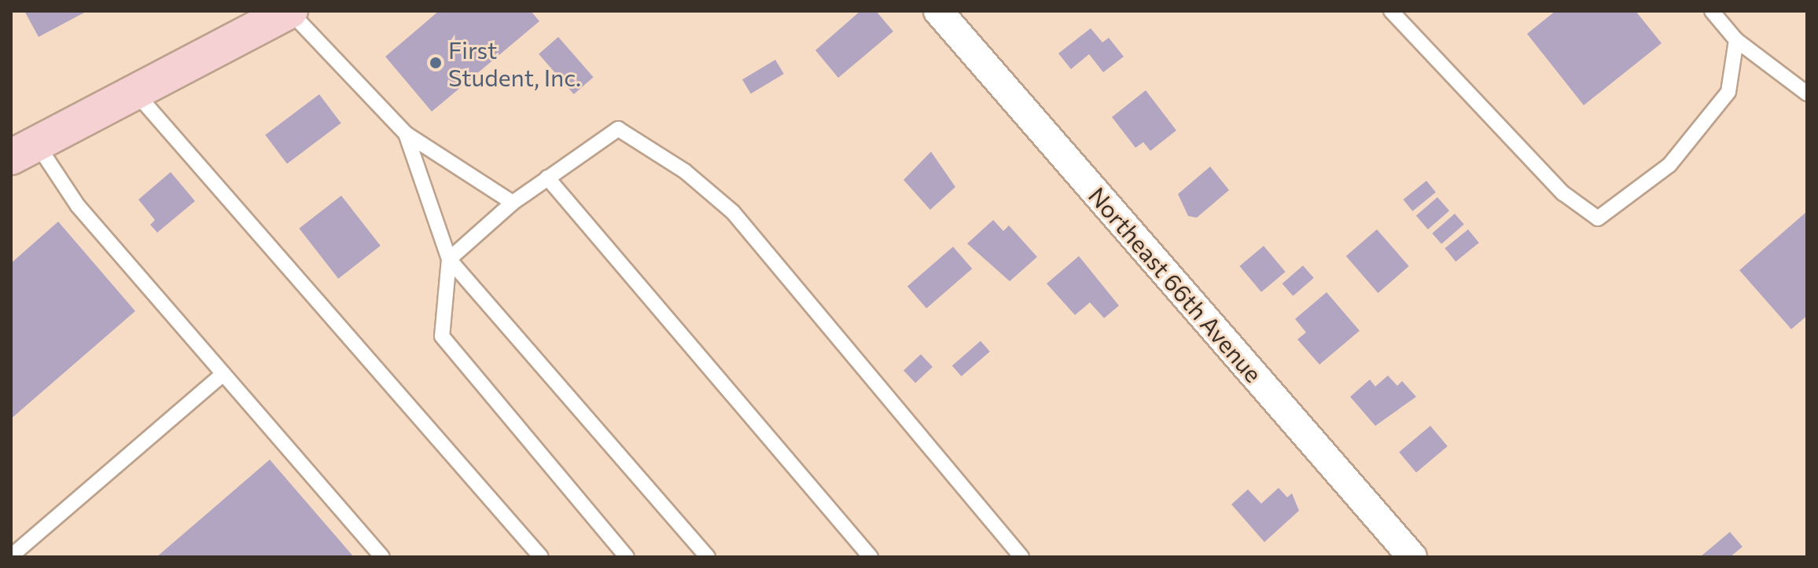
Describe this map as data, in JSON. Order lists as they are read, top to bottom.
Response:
{
  "streets": {
    "street": ["Northeast 66th Avenue"]
  },
  "places": ["First Student, Inc."]
}
